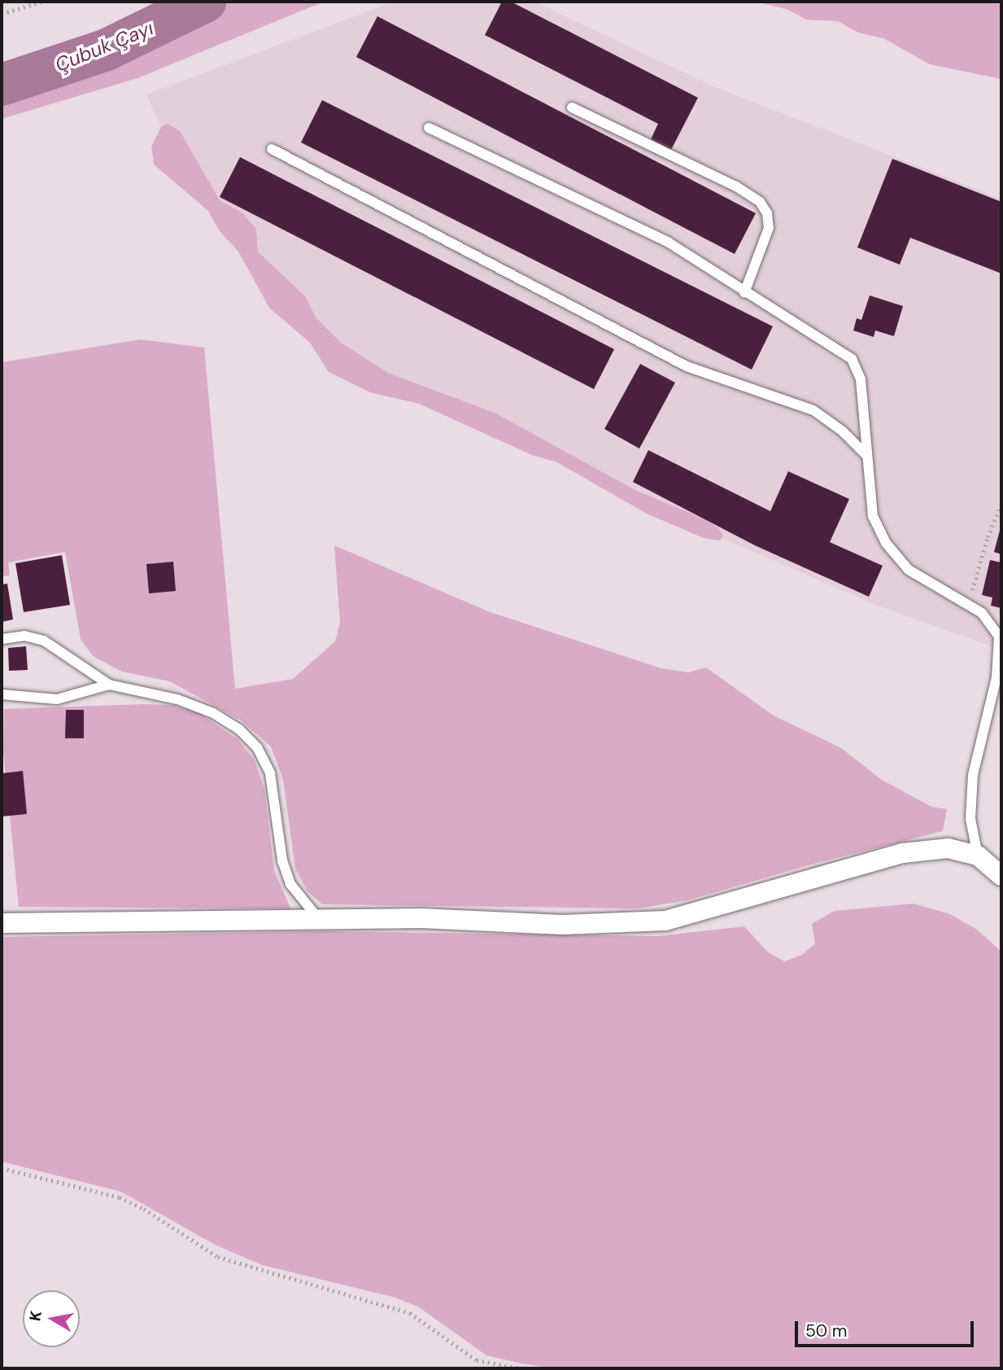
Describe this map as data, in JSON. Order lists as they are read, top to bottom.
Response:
{
  "water": ["Çubuk Çayı"],
  "scale_bar": "50 m",
  "north": "left"
}
